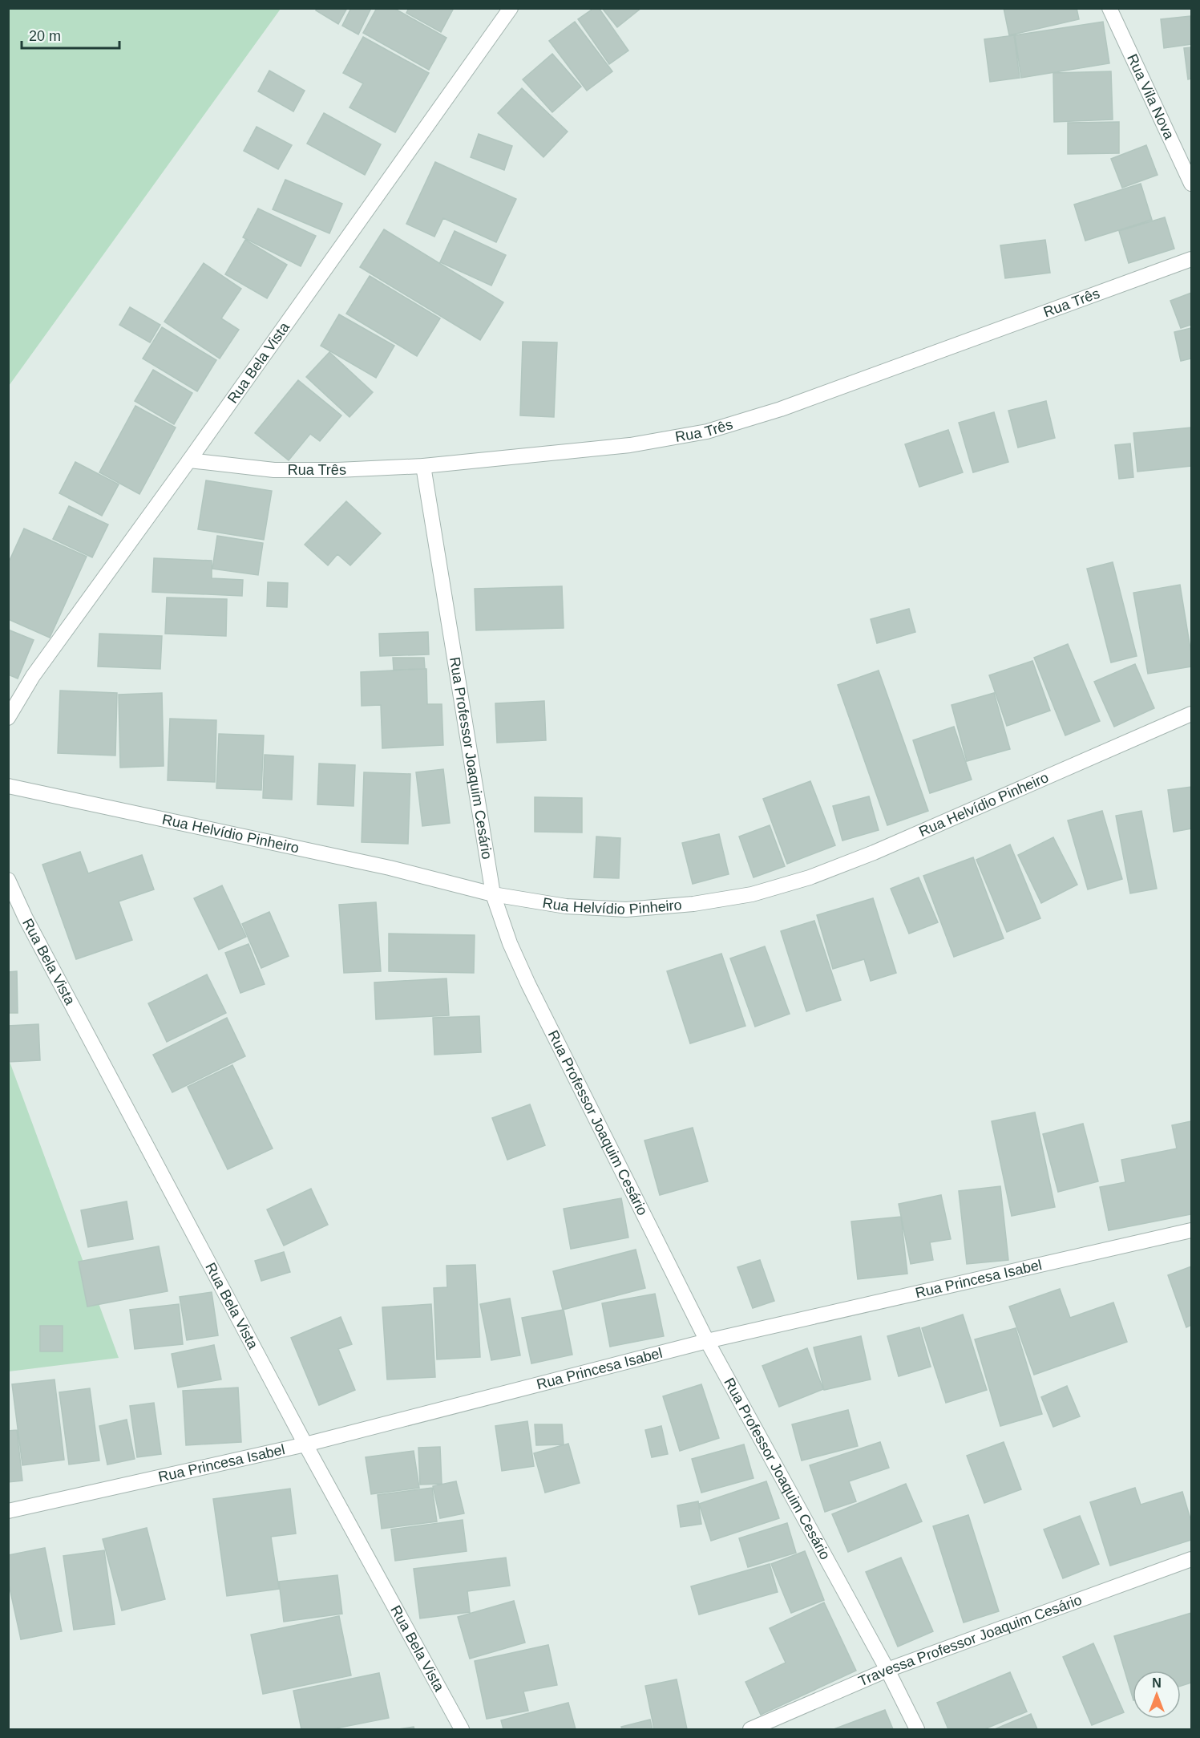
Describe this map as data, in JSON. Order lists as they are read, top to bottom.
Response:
{
  "streets": {
    "street": [
      "Rua Vila Nova",
      "Rua Três",
      "Rua Bela Vista",
      "Rua Professor Joaquim Cesário",
      "Rua Helvídio Pinheiro",
      "Rua Princesa Isabel",
      "Travessa Professor Joaquim Cesário"
    ]
  },
  "crossings": [
    ["Rua Três", "Rua Bela Vista"],
    ["Rua Três", "Rua Professor Joaquim Cesário"],
    ["Rua Bela Vista", "Rua Princesa Isabel"],
    ["Rua Professor Joaquim Cesário", "Rua Helvídio Pinheiro"],
    ["Rua Professor Joaquim Cesário", "Rua Princesa Isabel"],
    ["Rua Professor Joaquim Cesário", "Travessa Professor Joaquim Cesário"]
  ],
  "scale_bar": "20 m",
  "north": "top"
}
